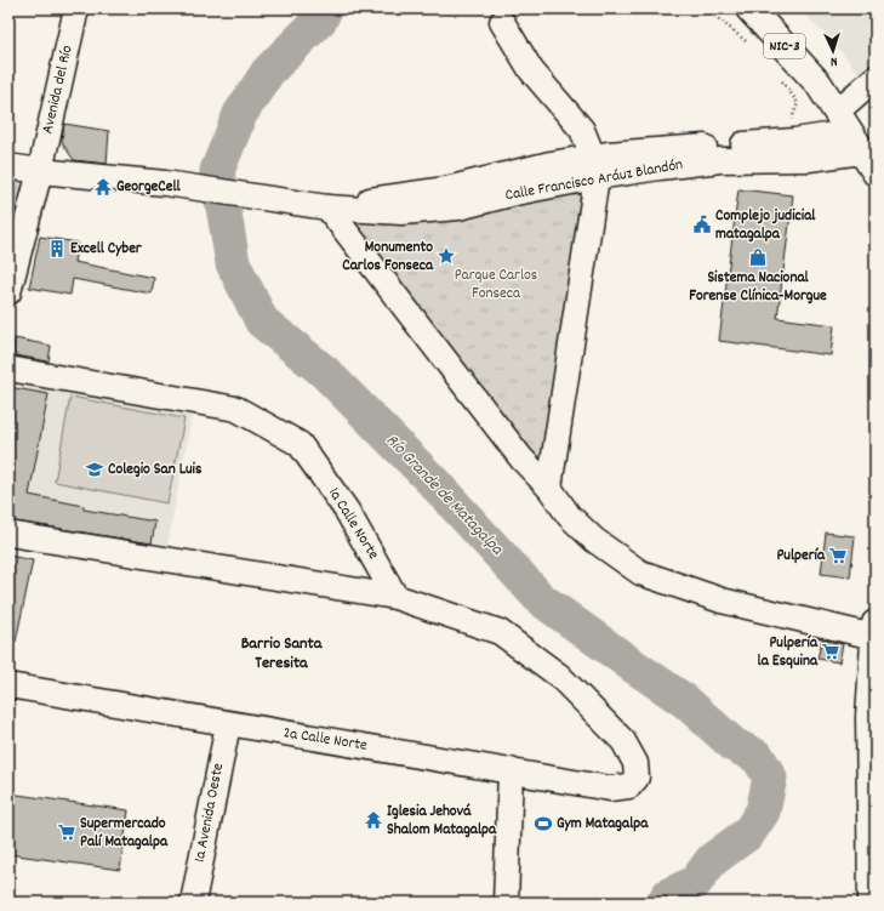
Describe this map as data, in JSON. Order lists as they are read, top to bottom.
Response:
{
  "streets": {
    "main road": ["NIC-3"],
    "street": [
      "Avenida del Río",
      "Calle Francisco Aráuz Blandón",
      "1a Calle Norte",
      "2a Calle Norte",
      "1a Avenida Oeste"
    ]
  },
  "crossings": [
    ["NIC-3", "Calle Francisco Aráuz Blandón"],
    ["Avenida del Río", "Calle Francisco Aráuz Blandón"],
    ["1a Calle Norte", "2a Calle Norte"],
    ["2a Calle Norte", "1a Avenida Oeste"]
  ],
  "districts": ["Barrio Santa Teresita"],
  "water": ["Río Grande de Matagalpa"],
  "parks": ["Parque Carlos Fonseca"],
  "places": {
    "temple": ["GeorgeCell", "Iglesia Jehová Shalom Matagalpa"],
    "public building": ["Complejo judicial matagalpa"],
    "building": ["Excell Cyber"],
    "place": ["Monumento Carlos Fonseca"],
    "shop": ["Sistema Nacional Forense Clínica-Morgue"],
    "school or university": ["Colegio San Luis"],
    "supermarket": ["Pulpería", "Pulpería la Esquina", "Supermercado Palí Matagalpa"],
    "sports": ["Gym Matagalpa"]
  },
  "north": "bottom"
}
